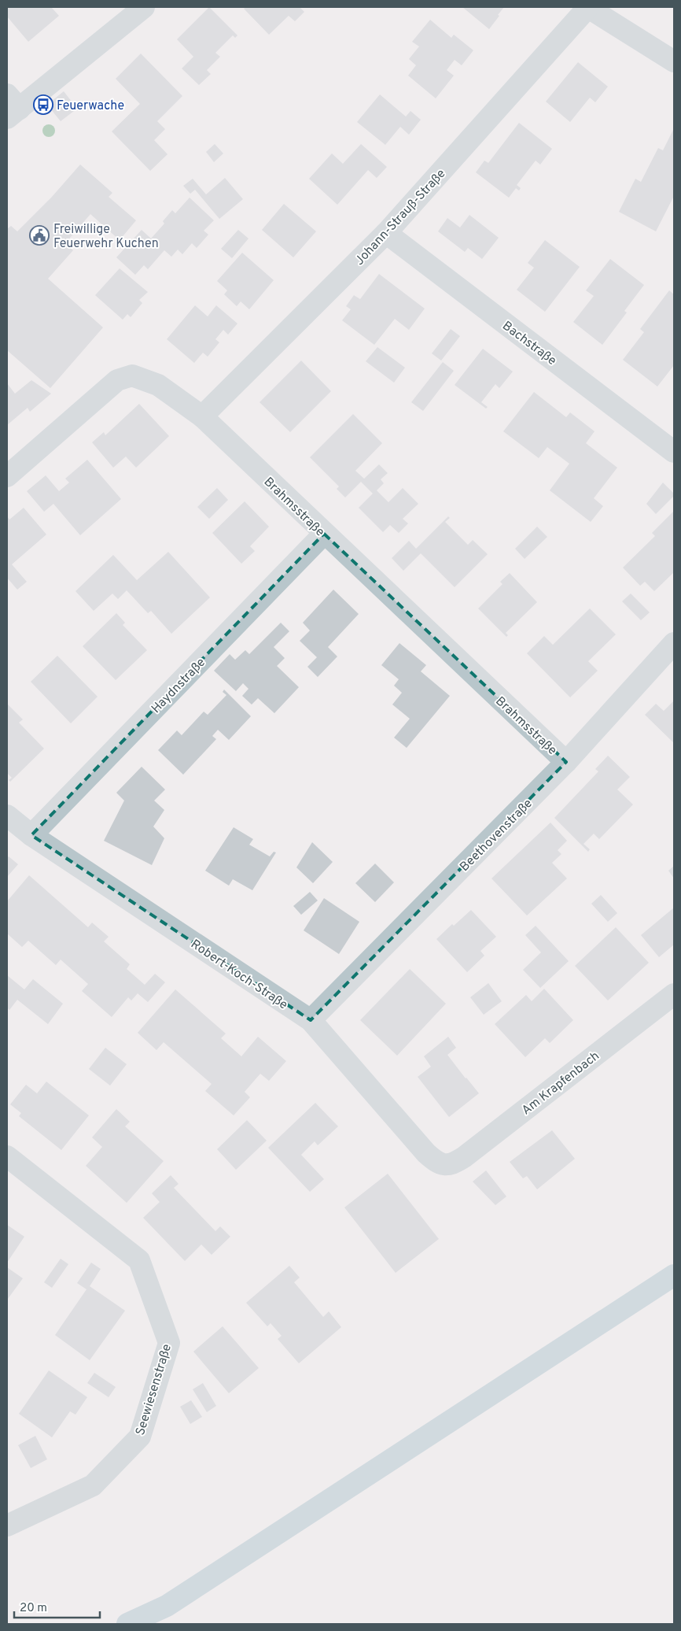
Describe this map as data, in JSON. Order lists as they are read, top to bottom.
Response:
{
  "streets": {
    "street": [
      "Johann-Strauß-Straße",
      "Bachstraße",
      "Brahmsstraße",
      "Haydnstraße",
      "Beethovenstraße",
      "Robert-Koch-Straße",
      "Am Krapfenbach",
      "Seewiesenstraße"
    ]
  },
  "crossings": [
    ["Johann-Strauß-Straße", "Bachstraße"],
    ["Johann-Strauß-Straße", "Brahmsstraße"],
    ["Brahmsstraße", "Haydnstraße"],
    ["Brahmsstraße", "Beethovenstraße"],
    ["Haydnstraße", "Robert-Koch-Straße"],
    ["Beethovenstraße", "Robert-Koch-Straße"],
    ["Robert-Koch-Straße", "Am Krapfenbach"]
  ],
  "places": {
    "bus stop": ["Feuerwache"],
    "public building": ["Freiwillige Feuerwehr Kuchen"]
  },
  "scale_bar": "20 m"
}
